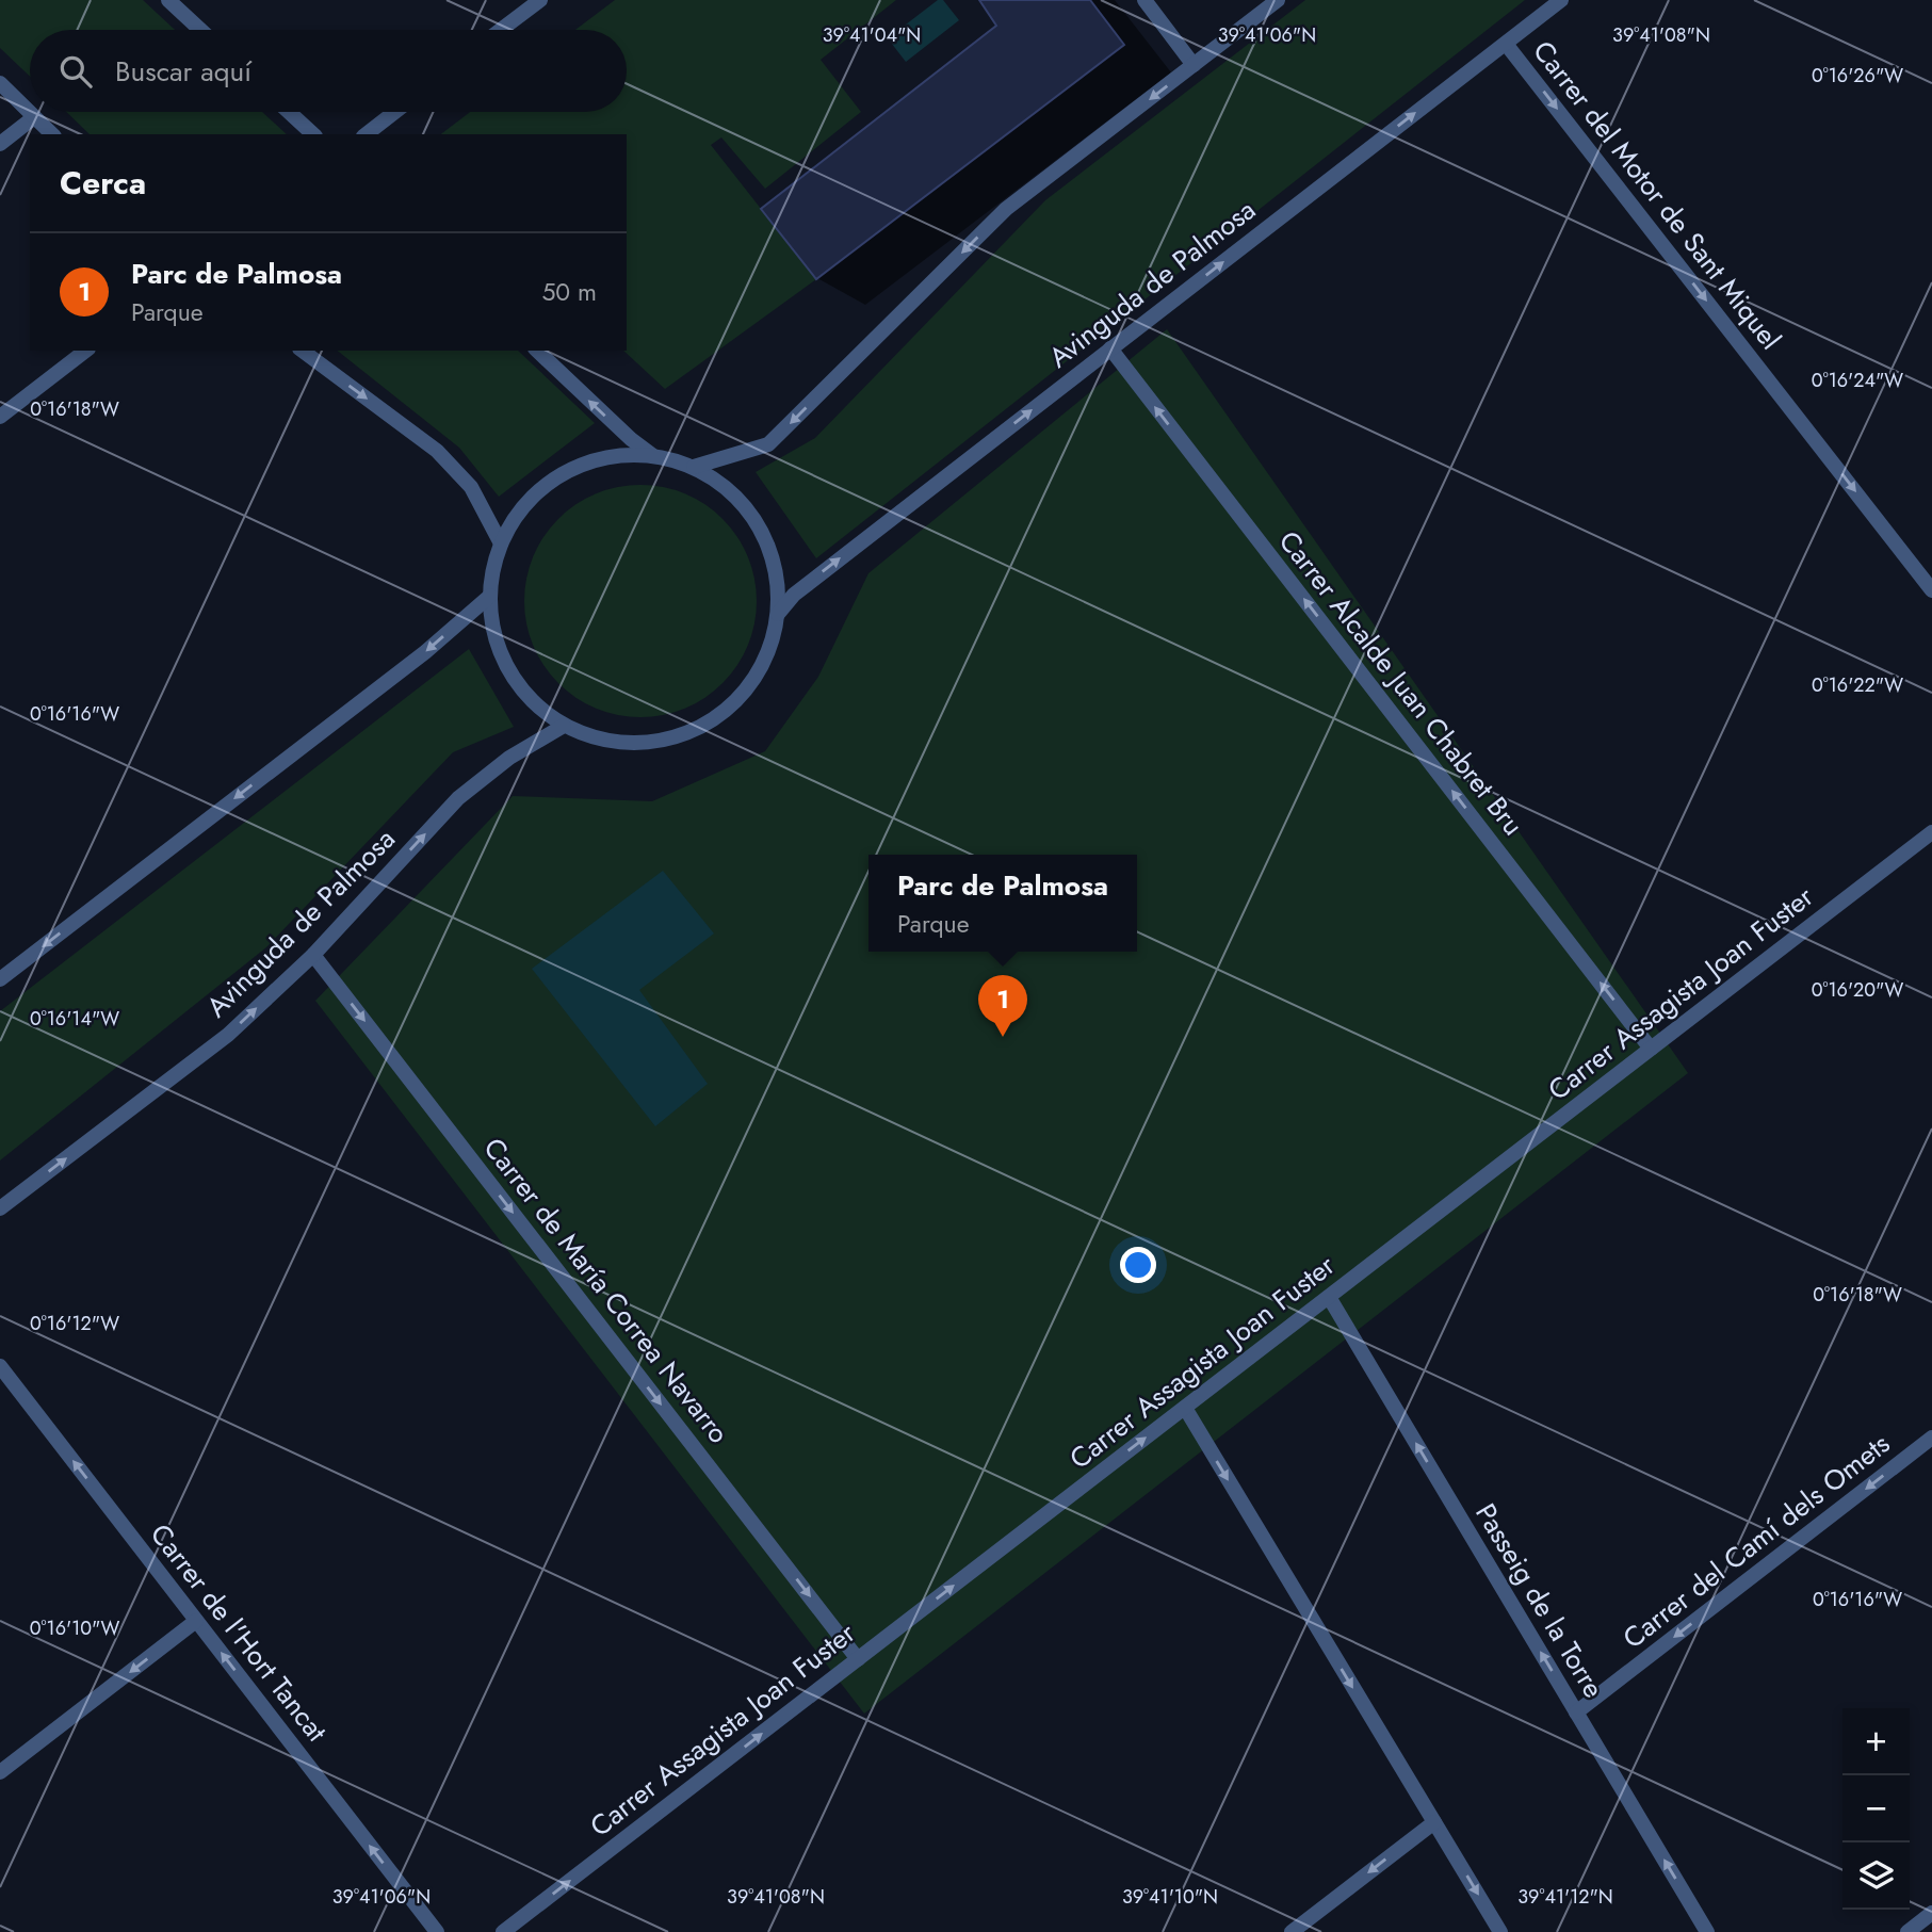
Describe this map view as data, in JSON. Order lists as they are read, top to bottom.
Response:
{
  "streets": {
    "street": [
      "Carrer del Motor de Sant Miquel",
      "Avinguda de Palmosa",
      "Carrer Alcalde Juan Chabret Bru",
      "Carrer Assagista Joan Fuster",
      "Carrer de María Correa Navarro",
      "Carrer del Camí dels Omets",
      "Passeig de la Torre",
      "Carrer de l'Hort Tancat"
    ]
  },
  "crossings": [
    ["Carrer del Motor de Sant Miquel", "Avinguda de Palmosa"],
    ["Avinguda de Palmosa", "Carrer Alcalde Juan Chabret Bru"],
    ["Avinguda de Palmosa", "Carrer de María Correa Navarro"],
    ["Carrer Alcalde Juan Chabret Bru", "Carrer Assagista Joan Fuster"],
    ["Carrer Assagista Joan Fuster", "Carrer de María Correa Navarro"],
    ["Carrer Assagista Joan Fuster", "Passeig de la Torre"],
    ["Carrer del Camí dels Omets", "Passeig de la Torre"]
  ],
  "one_way": [
    "Carrer del Motor de Sant Miquel",
    "Avinguda de Palmosa",
    "Carrer Alcalde Juan Chabret Bru",
    "Carrer Assagista Joan Fuster",
    "Carrer de María Correa Navarro",
    "Carrer del Camí dels Omets",
    "Passeig de la Torre",
    "Carrer de l'Hort Tancat"
  ],
  "page": {
    "search": "Buscar aquí",
    "heading": "Cerca",
    "list": [
      {
        "mark": "1",
        "name": "Parc de Palmosa",
        "note": "Parque",
        "value": "50 m"
      }
    ],
    "popup": ["Parc de Palmosa", "Parque"],
    "pins": "1",
    "map_buttons": ["+", "−"]
  },
  "coordinates": [
    "39°41'04\"N",
    "39°41'06\"N",
    "39°41'08\"N",
    "0°16'26\"W",
    "0°16'24\"W",
    "0°16'18\"W",
    "0°16'22\"W",
    "0°16'16\"W",
    "0°16'20\"W",
    "0°16'14\"W",
    "0°16'12\"W",
    "0°16'10\"W",
    "39°41'10\"N",
    "39°41'12\"N"
  ]
}
